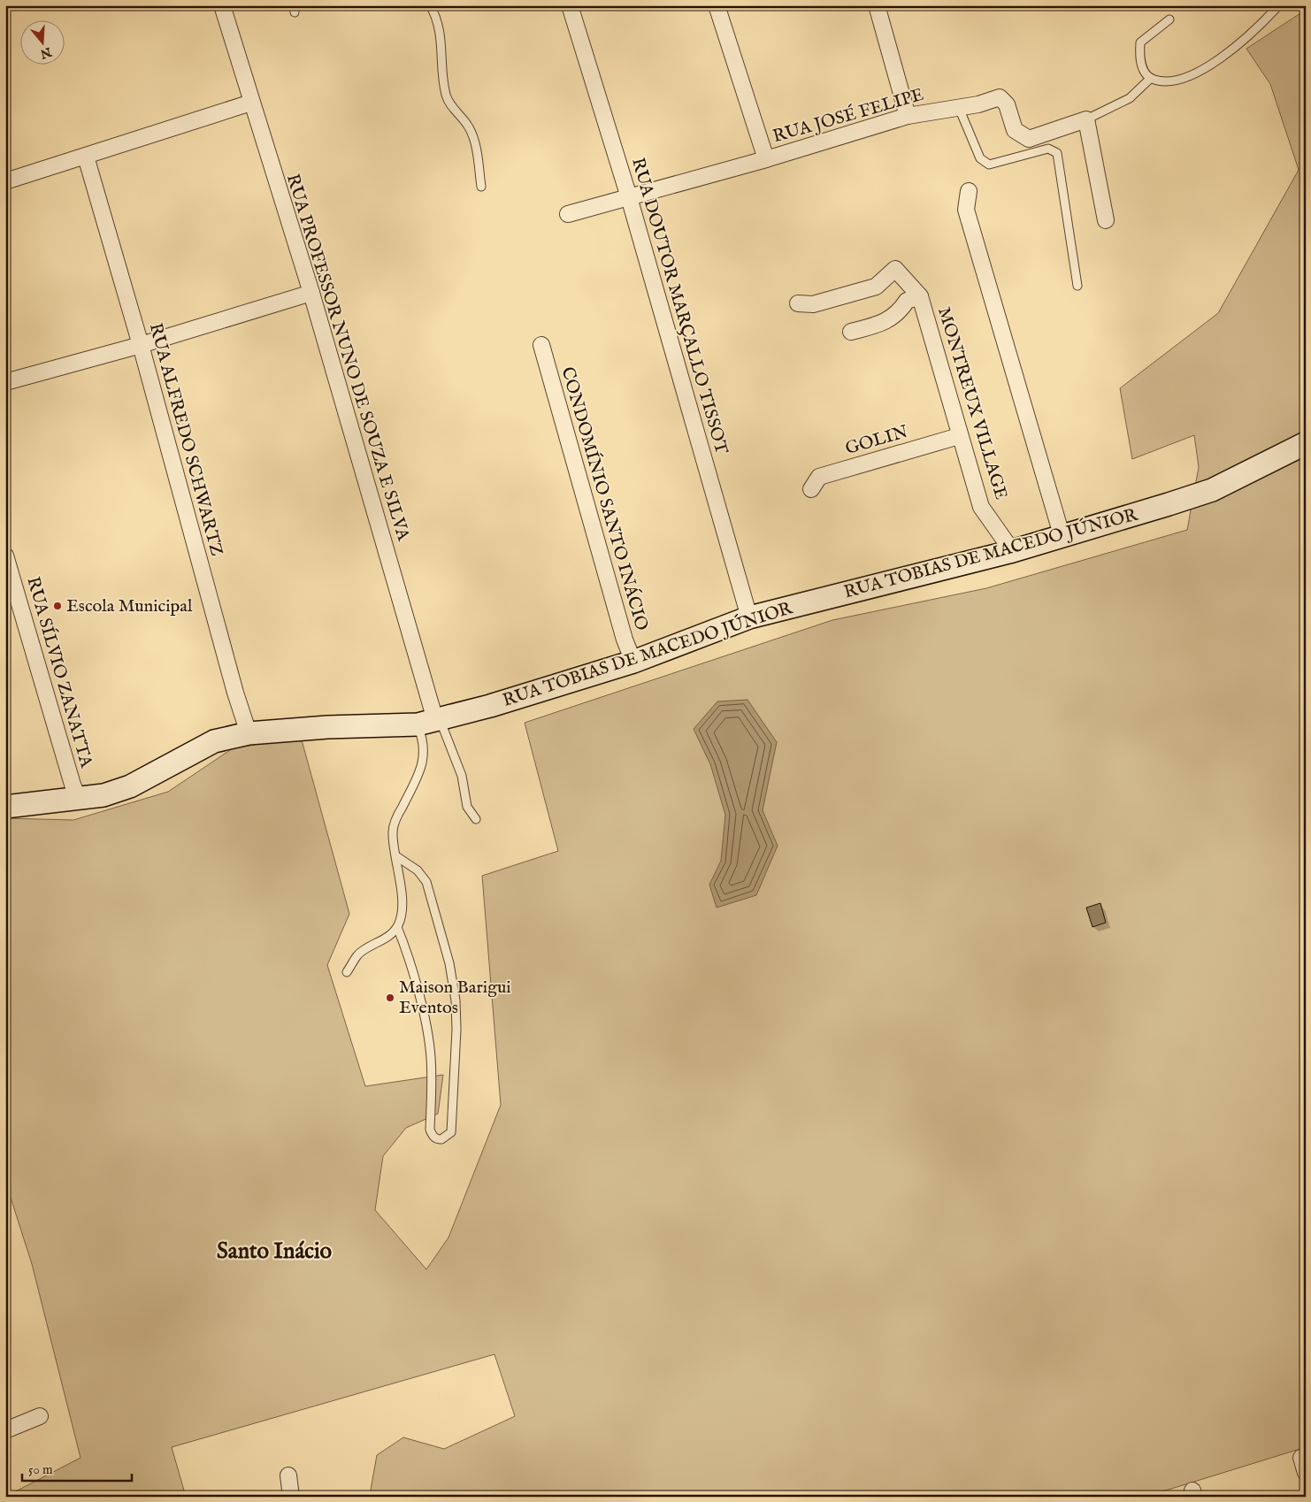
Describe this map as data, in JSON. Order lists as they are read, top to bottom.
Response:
{
  "streets": {
    "street": [
      "RUA JOSÉ FELIPE",
      "RUA DOUTOR MARÇALLO TISSOT",
      "RUA PROFESSOR NUNO DE SOUZA E SILVA",
      "MONTREUX VILLAGE",
      "RUA ALFREDO SCHWARTZ",
      "GOLIN",
      "CONDOMÍNIO SANTO INÁCIO",
      "RUA TOBIAS DE MACEDO JÚNIOR",
      "RUA SÍLVIO ZANATTA"
    ]
  },
  "crossings": [
    ["RUA JOSÉ FELIPE", "RUA DOUTOR MARÇALLO TISSOT"],
    ["RUA DOUTOR MARÇALLO TISSOT", "RUA TOBIAS DE MACEDO JÚNIOR"],
    ["RUA PROFESSOR NUNO DE SOUZA E SILVA", "RUA TOBIAS DE MACEDO JÚNIOR"],
    ["MONTREUX VILLAGE", "GOLIN"],
    ["MONTREUX VILLAGE", "RUA TOBIAS DE MACEDO JÚNIOR"],
    ["RUA ALFREDO SCHWARTZ", "RUA TOBIAS DE MACEDO JÚNIOR"],
    ["CONDOMÍNIO SANTO INÁCIO", "RUA TOBIAS DE MACEDO JÚNIOR"],
    ["RUA TOBIAS DE MACEDO JÚNIOR", "RUA SÍLVIO ZANATTA"]
  ],
  "districts": ["Santo Inácio"],
  "places": ["Escola Municipal", "Maison Barigui Eventos"],
  "scale_bar": "50 m",
  "north": "bottom"
}
